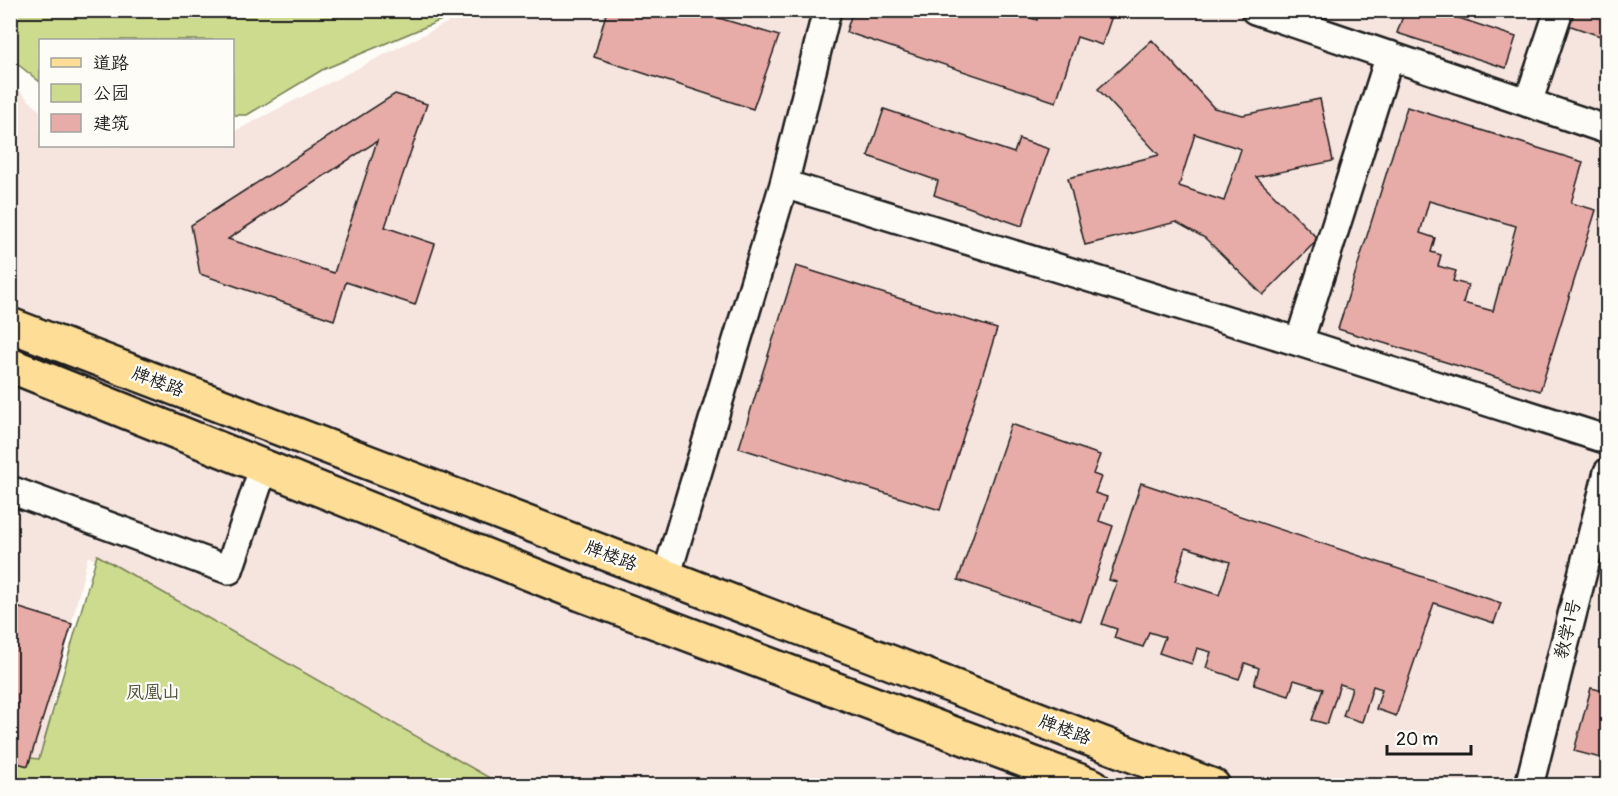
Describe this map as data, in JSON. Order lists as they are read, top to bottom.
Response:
{
  "streets": {
    "main road": ["牌楼路"],
    "street": ["教学1号"]
  },
  "parks": ["凤凰山"],
  "legend": ["道路", "公园", "建筑"],
  "scale_bar": "20 m"
}
